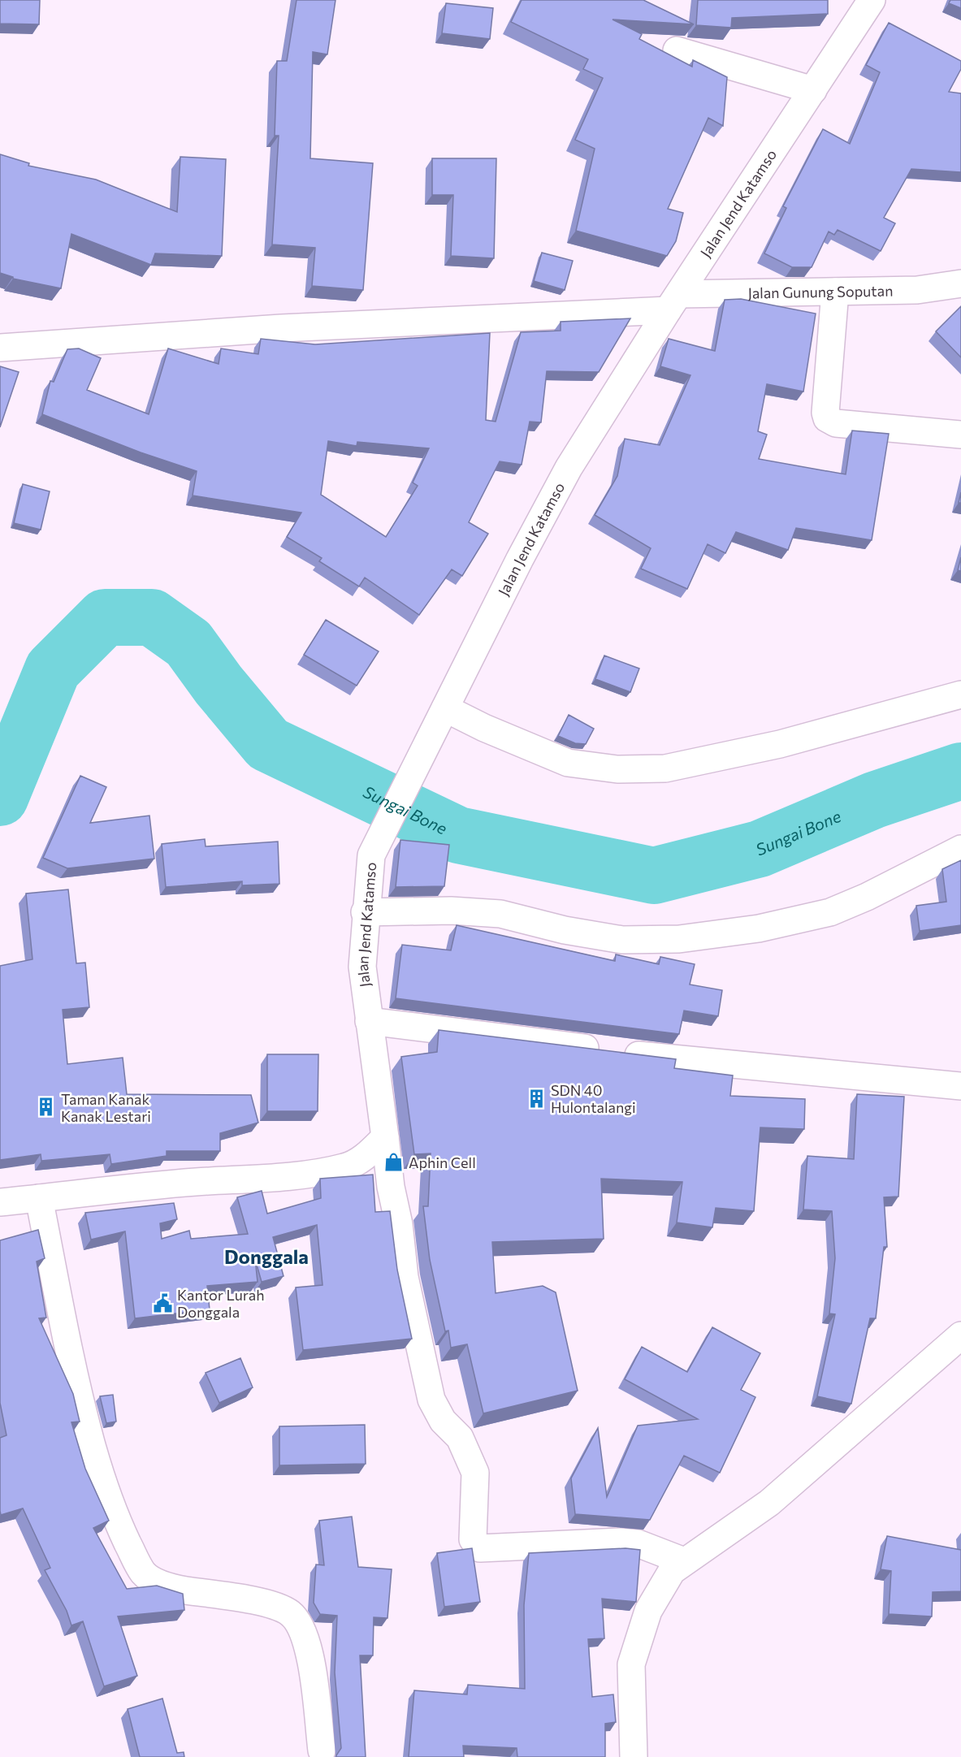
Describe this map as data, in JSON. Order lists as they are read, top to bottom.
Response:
{
  "streets": {
    "street": ["Jalan Jend Katamso", "Jalan Gunung Soputan"]
  },
  "crossings": [
    ["Jalan Jend Katamso", "Jalan Gunung Soputan"]
  ],
  "districts": ["Donggala"],
  "water": ["Sungai Bone"],
  "places": {
    "building": ["SDN 40 Hulontalangi", "Taman Kanak Kanak Lestari"],
    "shop": ["Aphin Cell"],
    "public building": ["Kantor Lurah Donggala"]
  }
}
